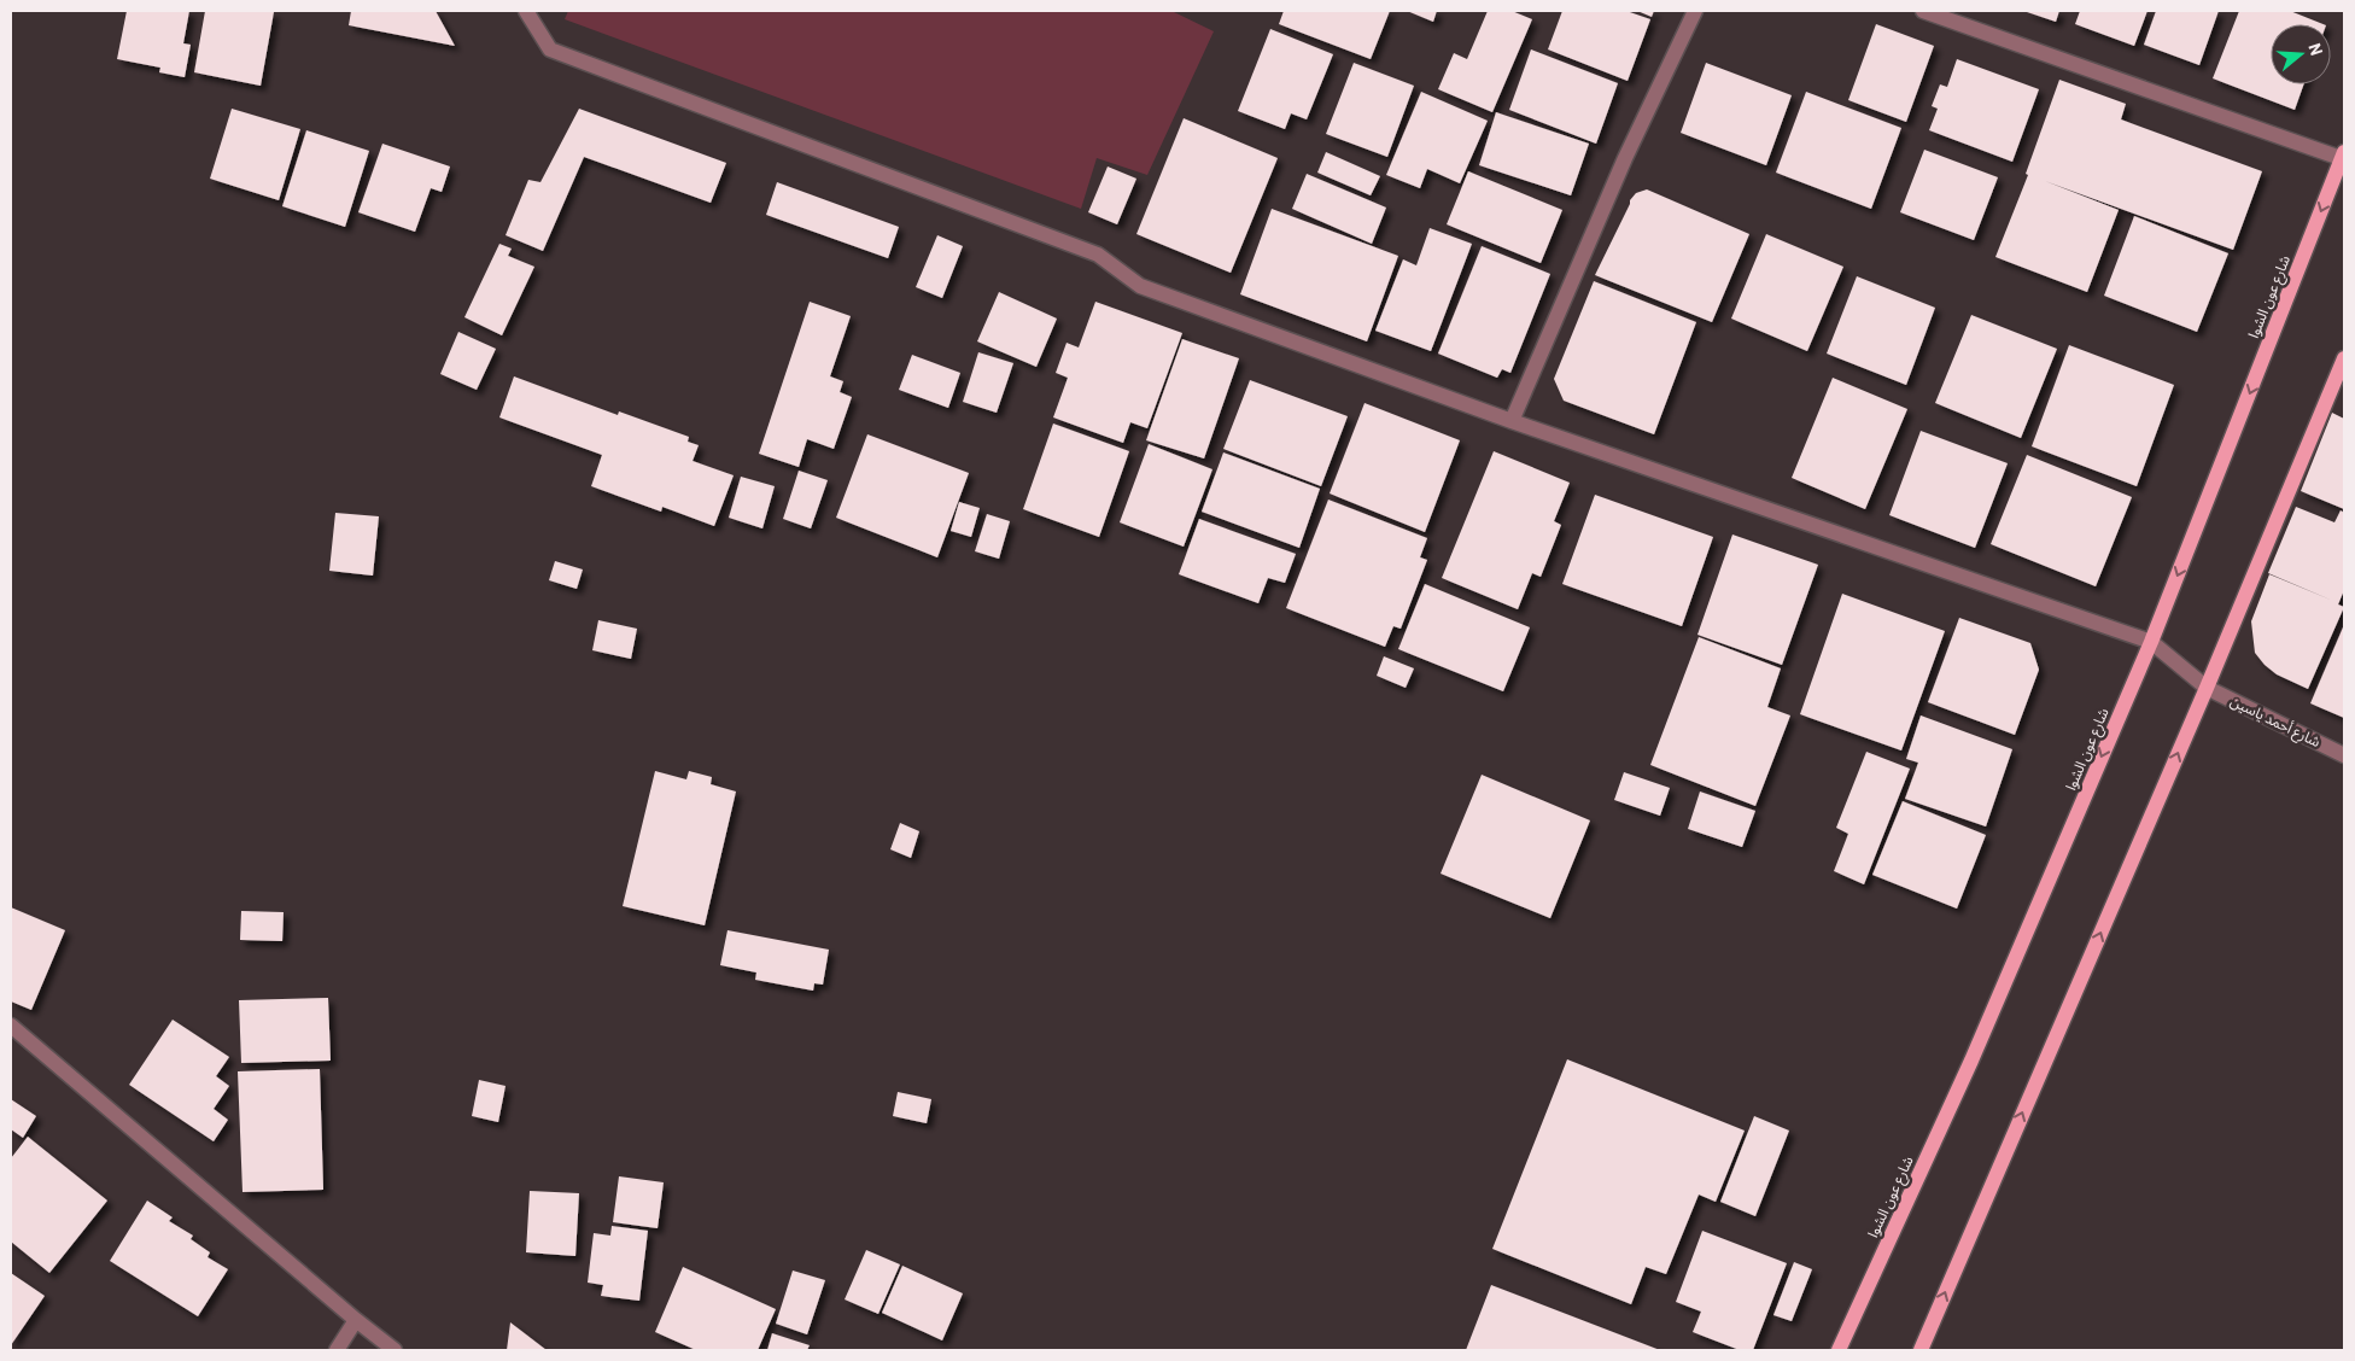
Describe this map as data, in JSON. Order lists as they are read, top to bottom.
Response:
{
  "streets": {
    "main road": ["شارع عون الشوا"],
    "street": ["شارع أحمد ياسين"]
  },
  "crossings": [
    ["شارع عون الشوا", "شارع أحمد ياسين"]
  ],
  "north": "right"
}
